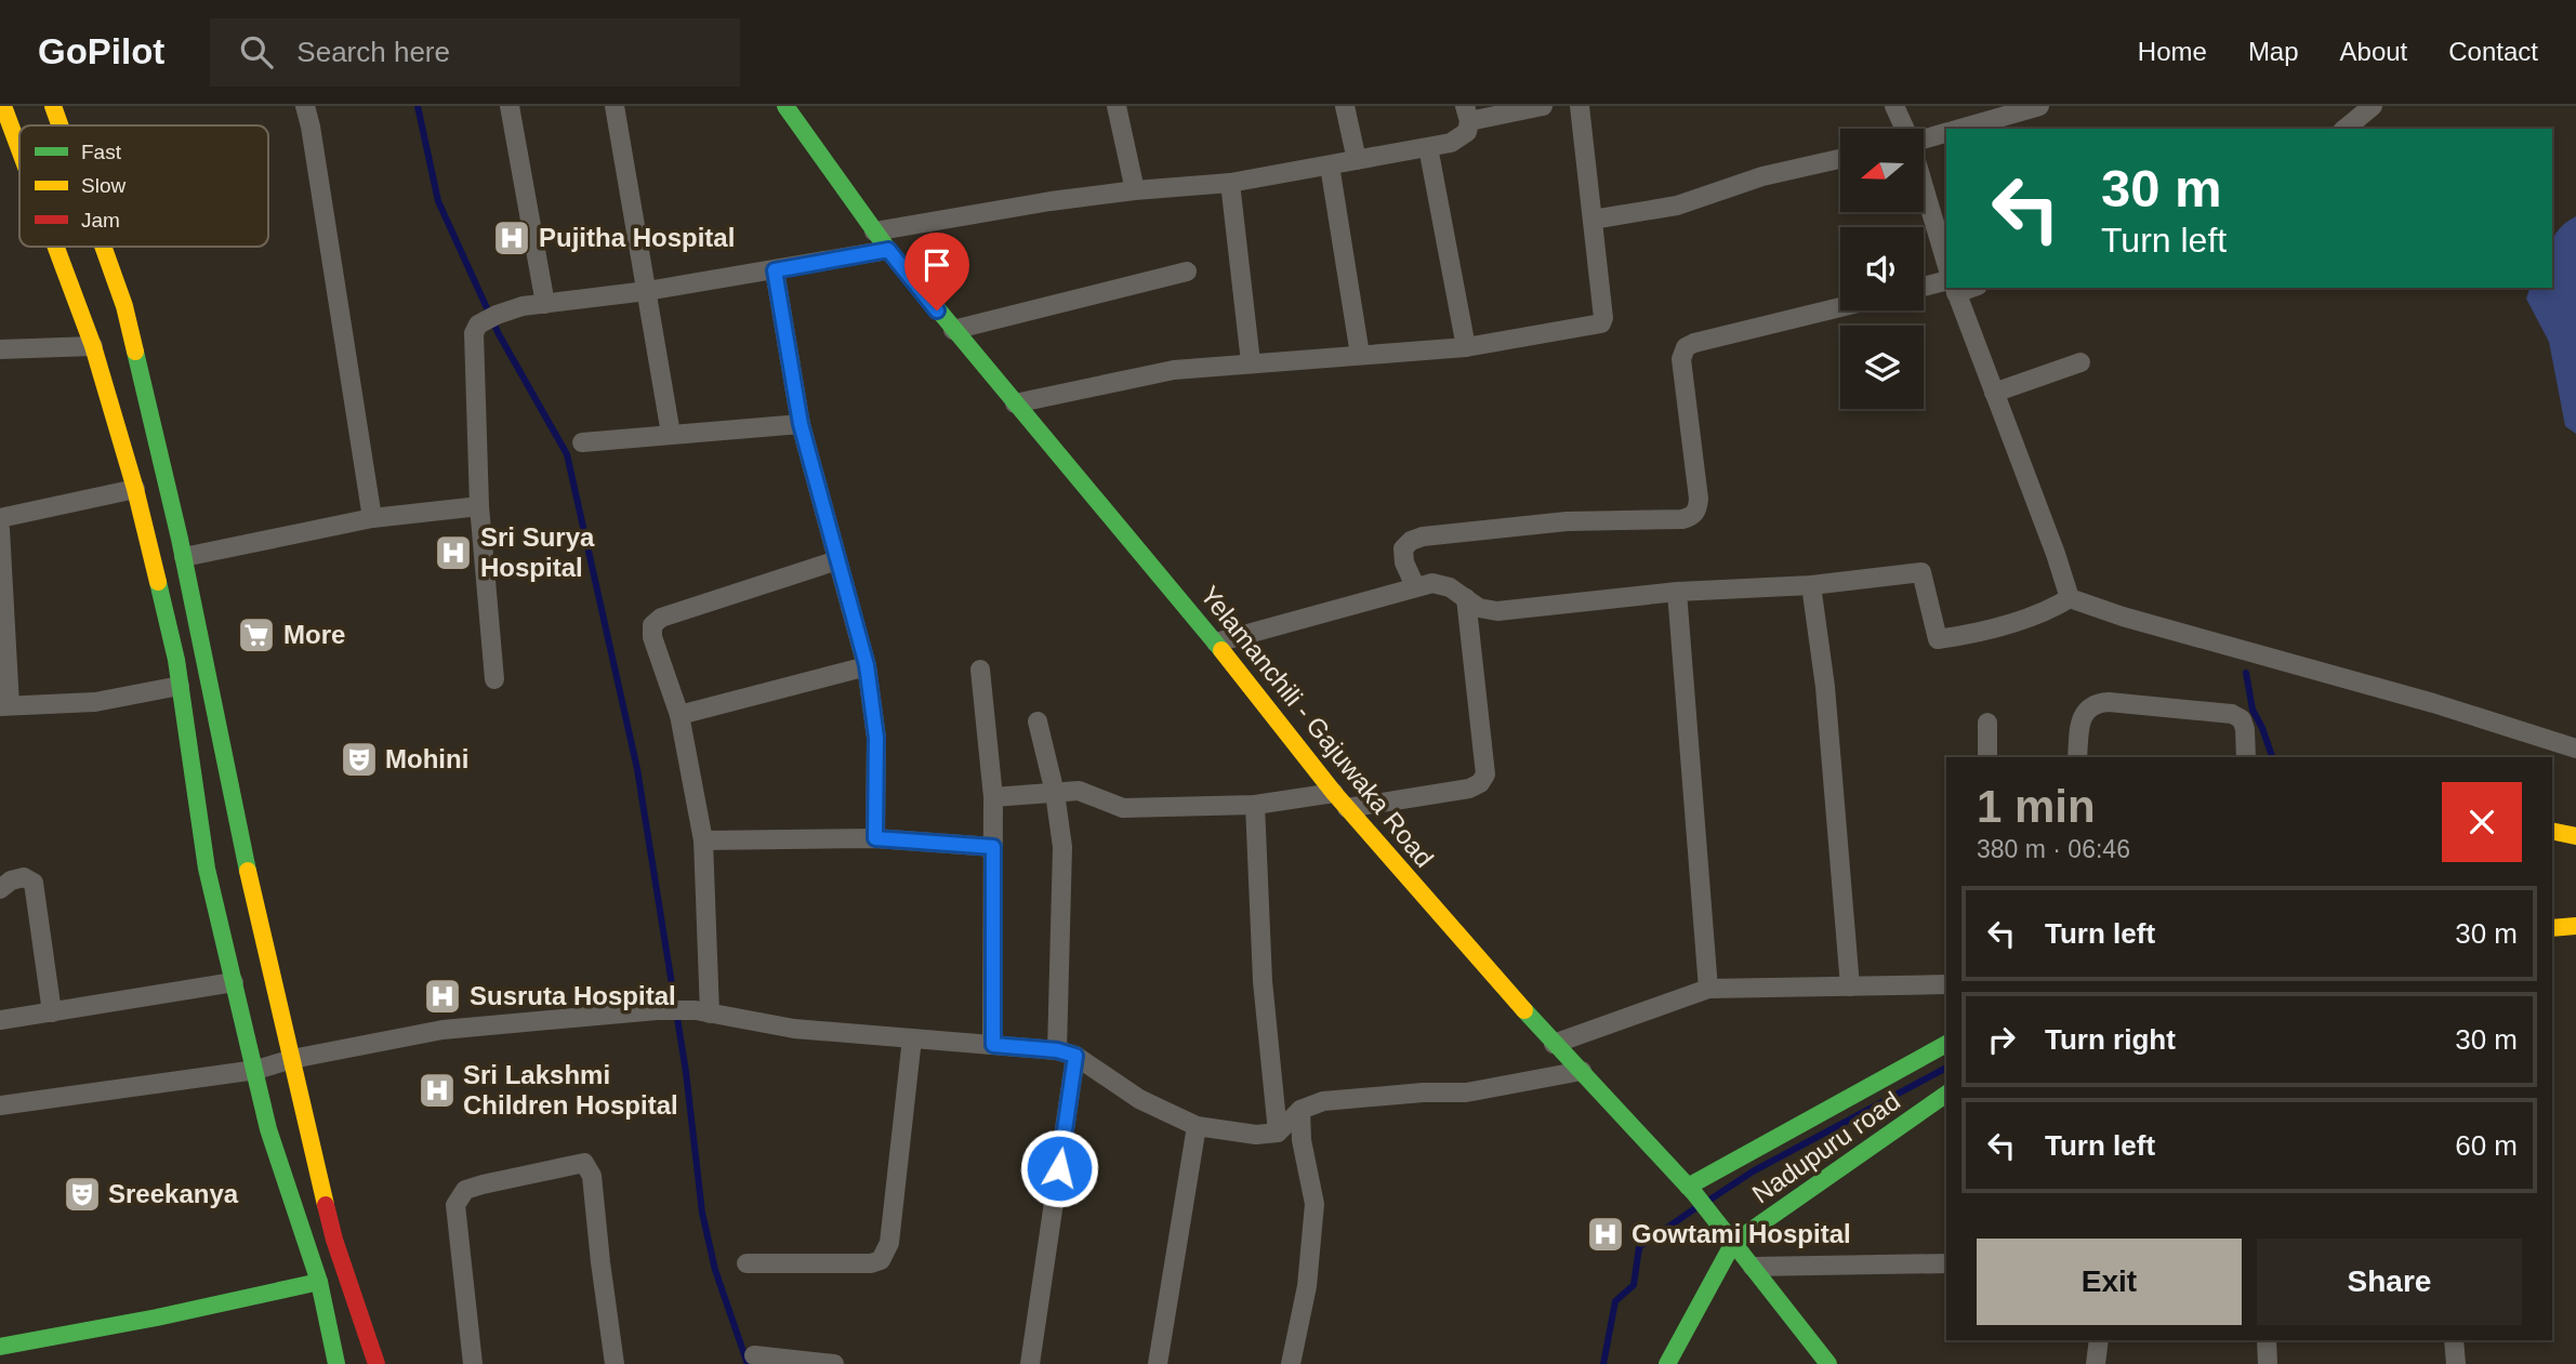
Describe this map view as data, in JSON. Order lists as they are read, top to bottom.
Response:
{
  "streets": {
    "main road": ["Yelamanchili - Gajuwaka Road", "Nadupuru road"]
  },
  "crossings": [
    ["Yelamanchili - Gajuwaka Road", "Nadupuru road"]
  ],
  "places": {
    "hospital": [
      "Pujitha Hospital",
      "Sri Surya Hospital",
      "Susruta Hospital",
      "Sri Lakshmi Children Hospital",
      "Gowtami Hospital"
    ],
    "supermarket": ["More"],
    "theatre": ["Mohini", "Sreekanya"]
  },
  "legend": ["Fast", "Slow", "Jam"],
  "north": "left",
  "page": {
    "header": "GoPilot",
    "search": "Search here",
    "nav": [
      "Home",
      "Map",
      "About",
      "Contact"
    ],
    "turn": ["30 m", "Turn left"],
    "heading": ["1 min", "380 m · 06:46"],
    "list": [
      {
        "name": "Turn left",
        "value": "30 m"
      },
      {
        "name": "Turn right",
        "value": "30 m"
      },
      {
        "name": "Turn left",
        "value": "60 m"
      }
    ],
    "buttons": ["Exit", "Share"]
  }
}
